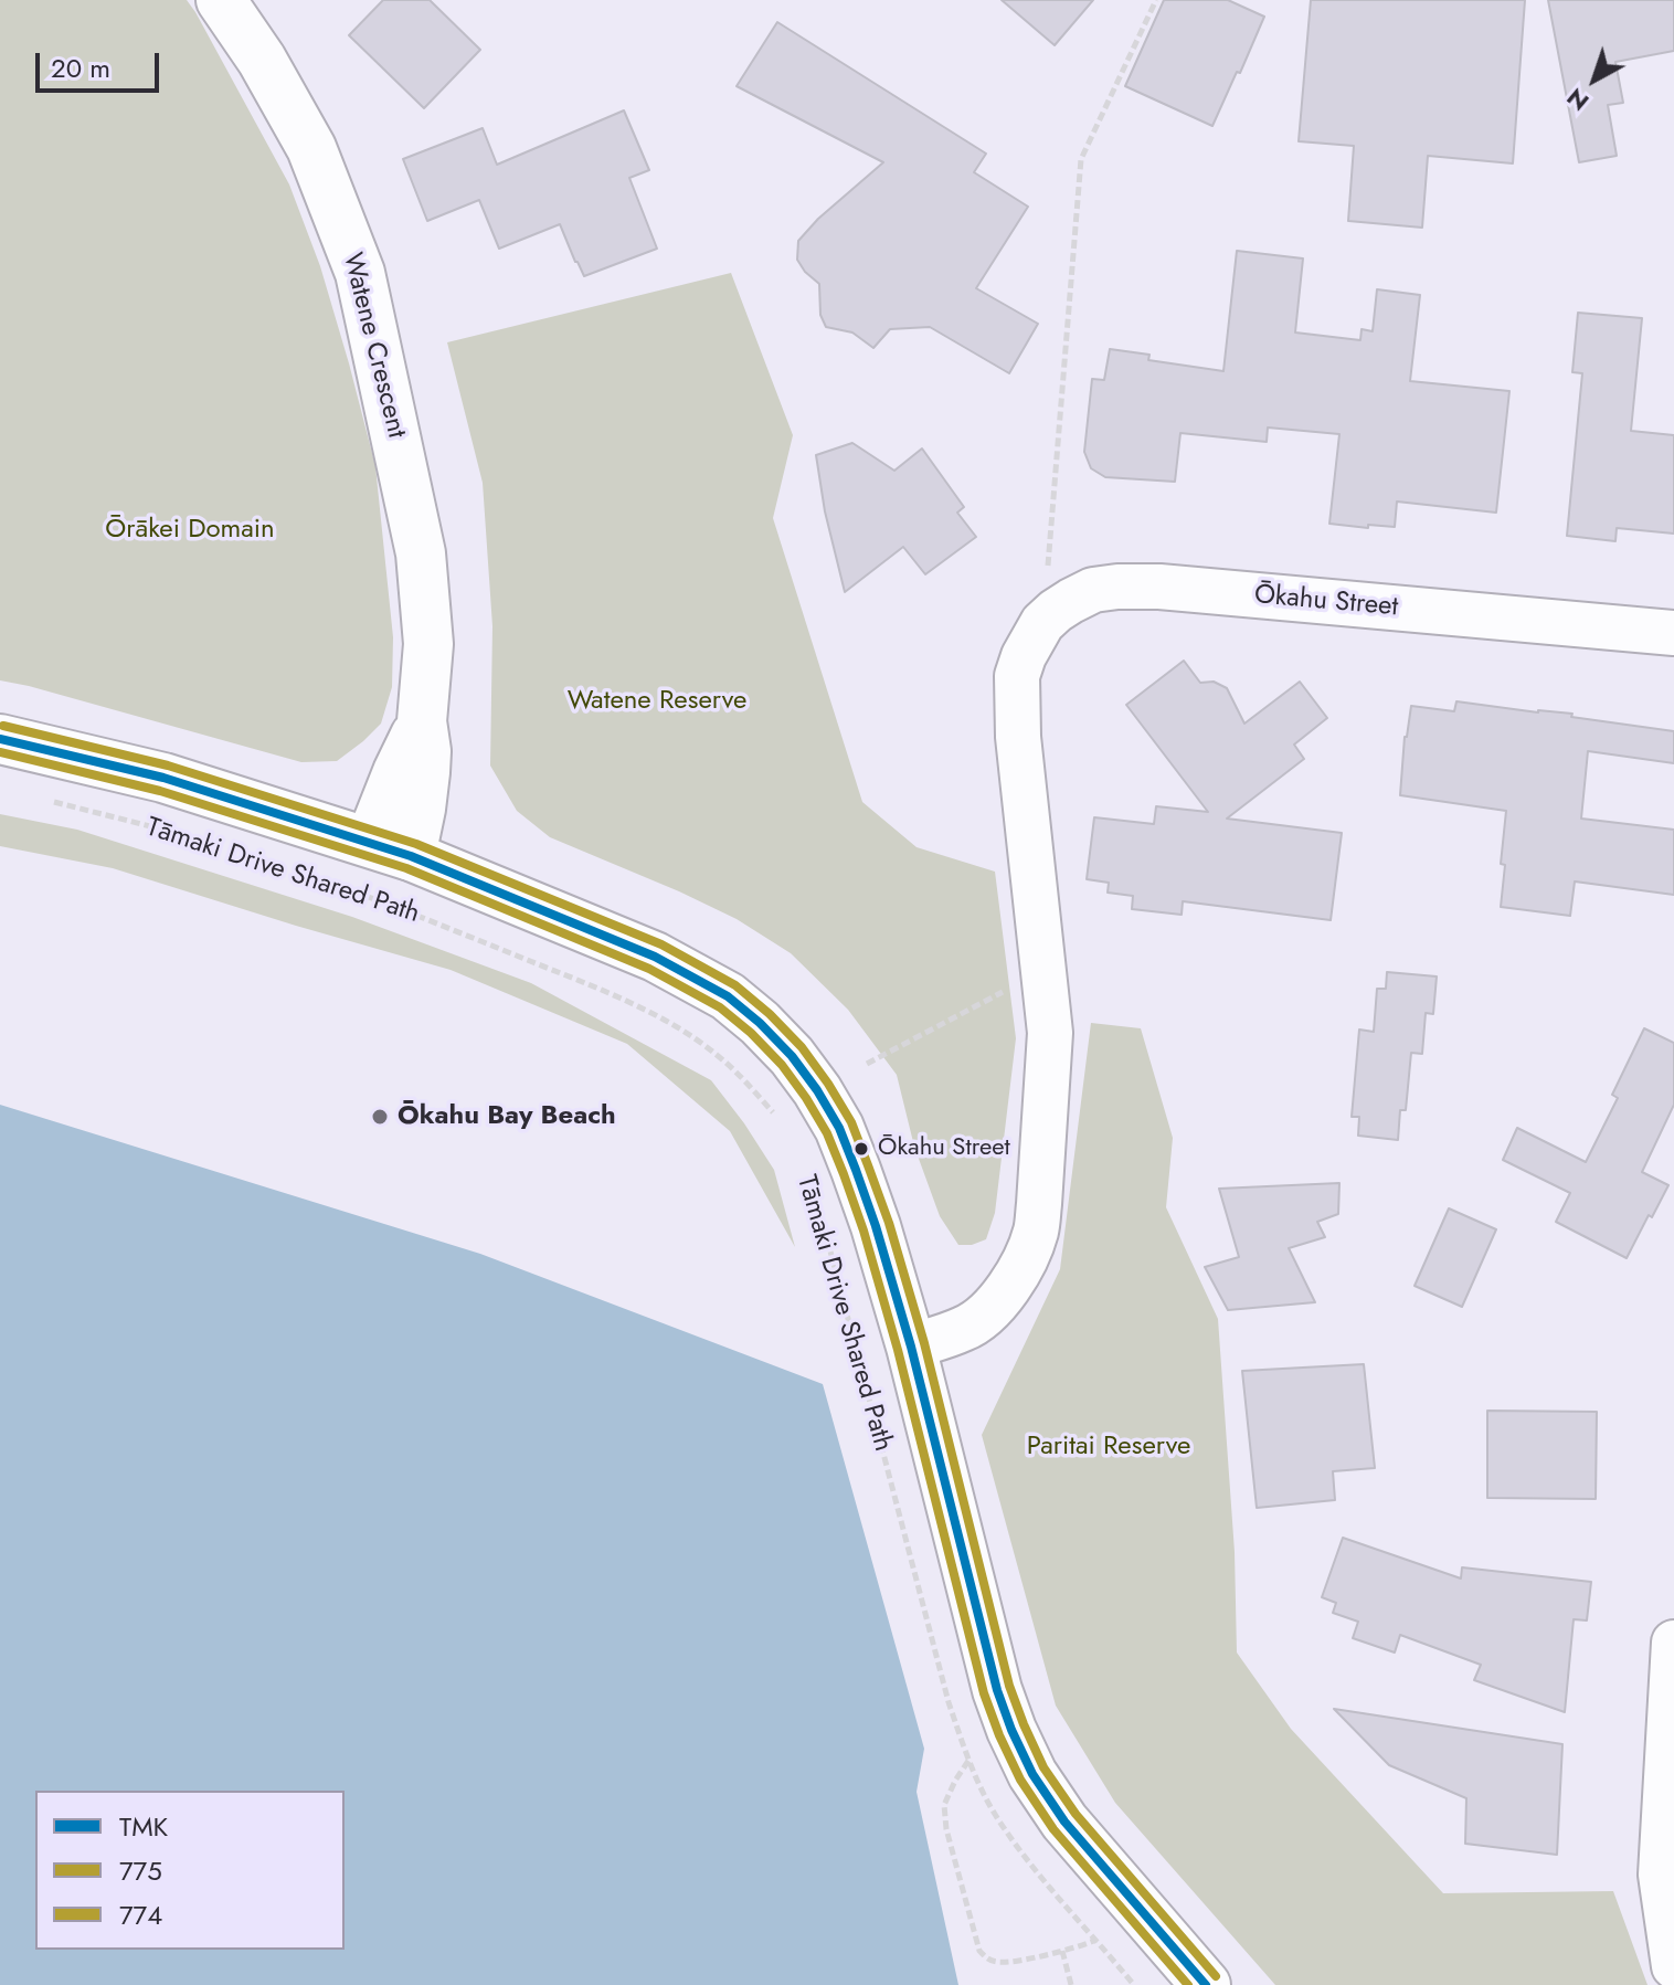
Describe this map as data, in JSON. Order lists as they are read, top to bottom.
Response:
{
  "streets": {
    "main road": ["Watene Crescent"],
    "street": ["Ōkahu Street"],
    "path": ["Tāmaki Drive Shared Path"]
  },
  "parks": ["Ōrākei Domain", "Watene Reserve", "Paritai Reserve"],
  "places": ["Ōkahu Bay Beach", "Ōkahu Street"],
  "lines": ["transit line 774", "transit line TMK", "transit line 775"],
  "legend": ["TMK", "775", "774"],
  "scale_bar": "20 m",
  "north": "bottom left"
}
